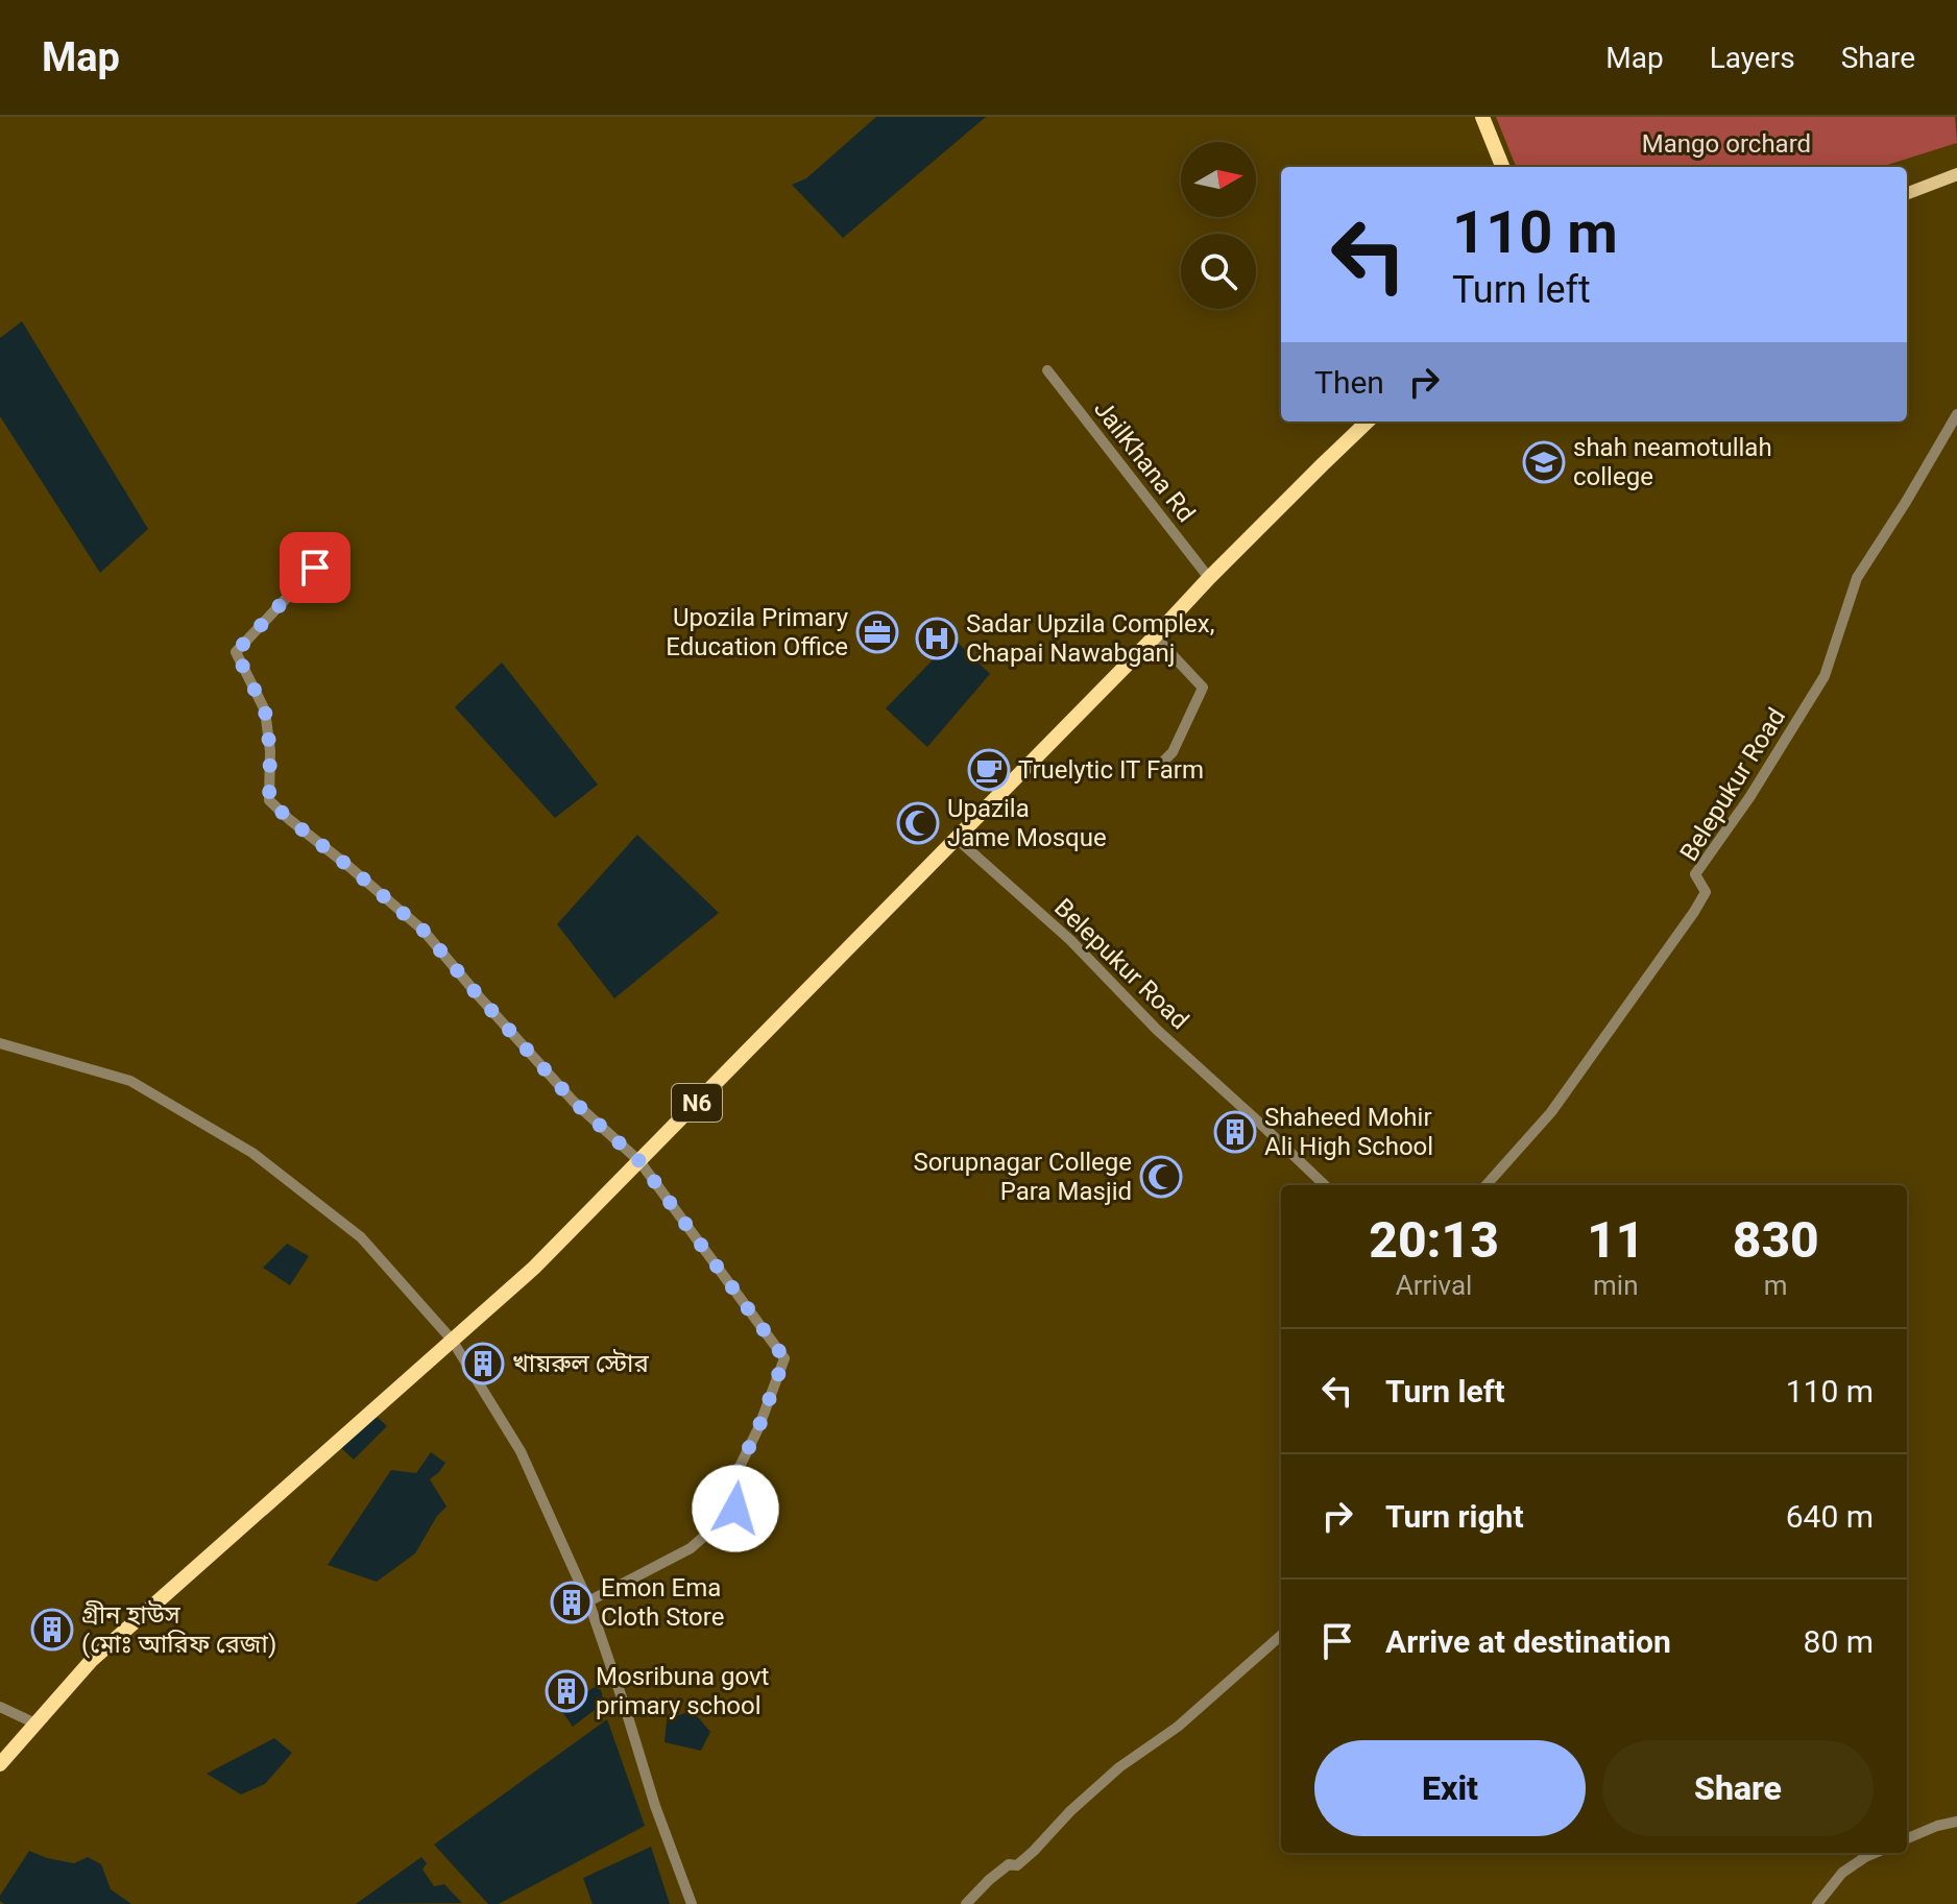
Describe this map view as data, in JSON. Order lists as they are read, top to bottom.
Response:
{
  "streets": {
    "highway": ["N6"],
    "street": ["JailKhana Rd", "Belepukur Road"]
  },
  "crossings": [
    ["JailKhana Rd", "N6"],
    ["Belepukur Road", "N6"]
  ],
  "parks": ["Mango orchard"],
  "places": {
    "school or university": ["shah neamotullah college"],
    "office": ["Upozila Primary Education Office"],
    "hospital": ["Sadar Upzila Complex, Chapai Nawabganj"],
    "cafe": ["Truelytic IT Farm"],
    "mosque": ["Upazila Jame Mosque", "Sorupnagar College Para Masjid"],
    "building": [
      "Shaheed Mohir Ali High School",
      "খায়রুল স্টোর",
      "Emon Ema Cloth Store",
      "গ্রীন হাউস (মোঃ আরিফ রেজা)",
      "Mosribuna govt primary school"
    ]
  },
  "north": "right",
  "page": {
    "header": "Map",
    "nav": ["Map", "Layers", "Share"],
    "turn": ["110 m", "Turn left"],
    "then": "Then",
    "eta": [
      "20:13",
      "Arrival",
      "11",
      "min",
      "830",
      "m"
    ],
    "list": [
      {
        "name": "Turn left",
        "value": "110 m"
      },
      {
        "name": "Turn right",
        "value": "640 m"
      },
      {
        "name": "Arrive at destination",
        "value": "80 m"
      }
    ],
    "buttons": ["Exit", "Share"]
  }
}
